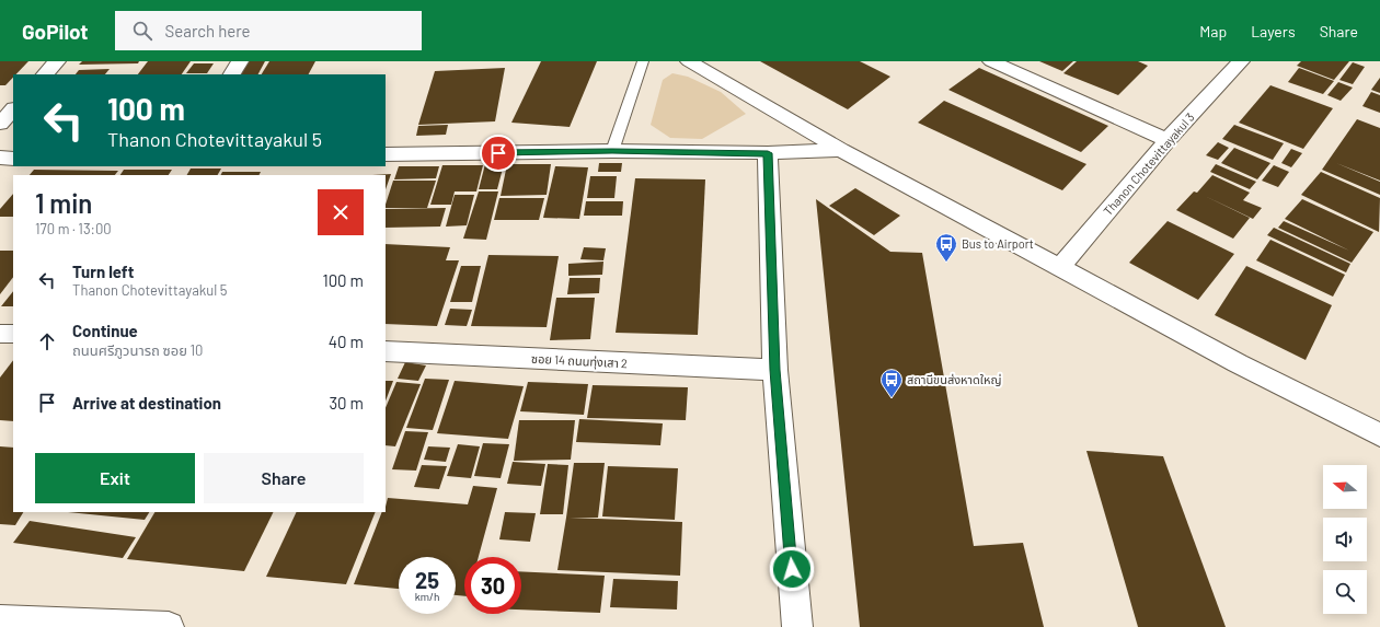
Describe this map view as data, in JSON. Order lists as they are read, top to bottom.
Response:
{
  "streets": {
    "street": ["Thanon Chotevittayakul 3", "ซอย 14 ถนนทุ่งเสา 2"]
  },
  "places": {
    "bus stop": ["Bus to Airport", "สถานีขนส่งหาดใหญ่"]
  },
  "north": "left",
  "page": {
    "header": "GoPilot",
    "search": "Search here",
    "nav": ["Map", "Layers", "Share"],
    "turn": ["100 m", "Thanon Chotevittayakul 5"],
    "heading": ["1 min", "170 m · 13:00"],
    "list": [
      {
        "name": "Turn left",
        "note": "Thanon Chotevittayakul 5",
        "value": "100 m"
      },
      {
        "name": "Continue",
        "note": "ถนนศรีภูวนารถ ซอย 10",
        "value": "40 m"
      },
      {
        "name": "Arrive at destination",
        "value": "30 m"
      }
    ],
    "buttons": ["Exit", "Share"],
    "speed": "25 km/h",
    "limit": "30"
  }
}
